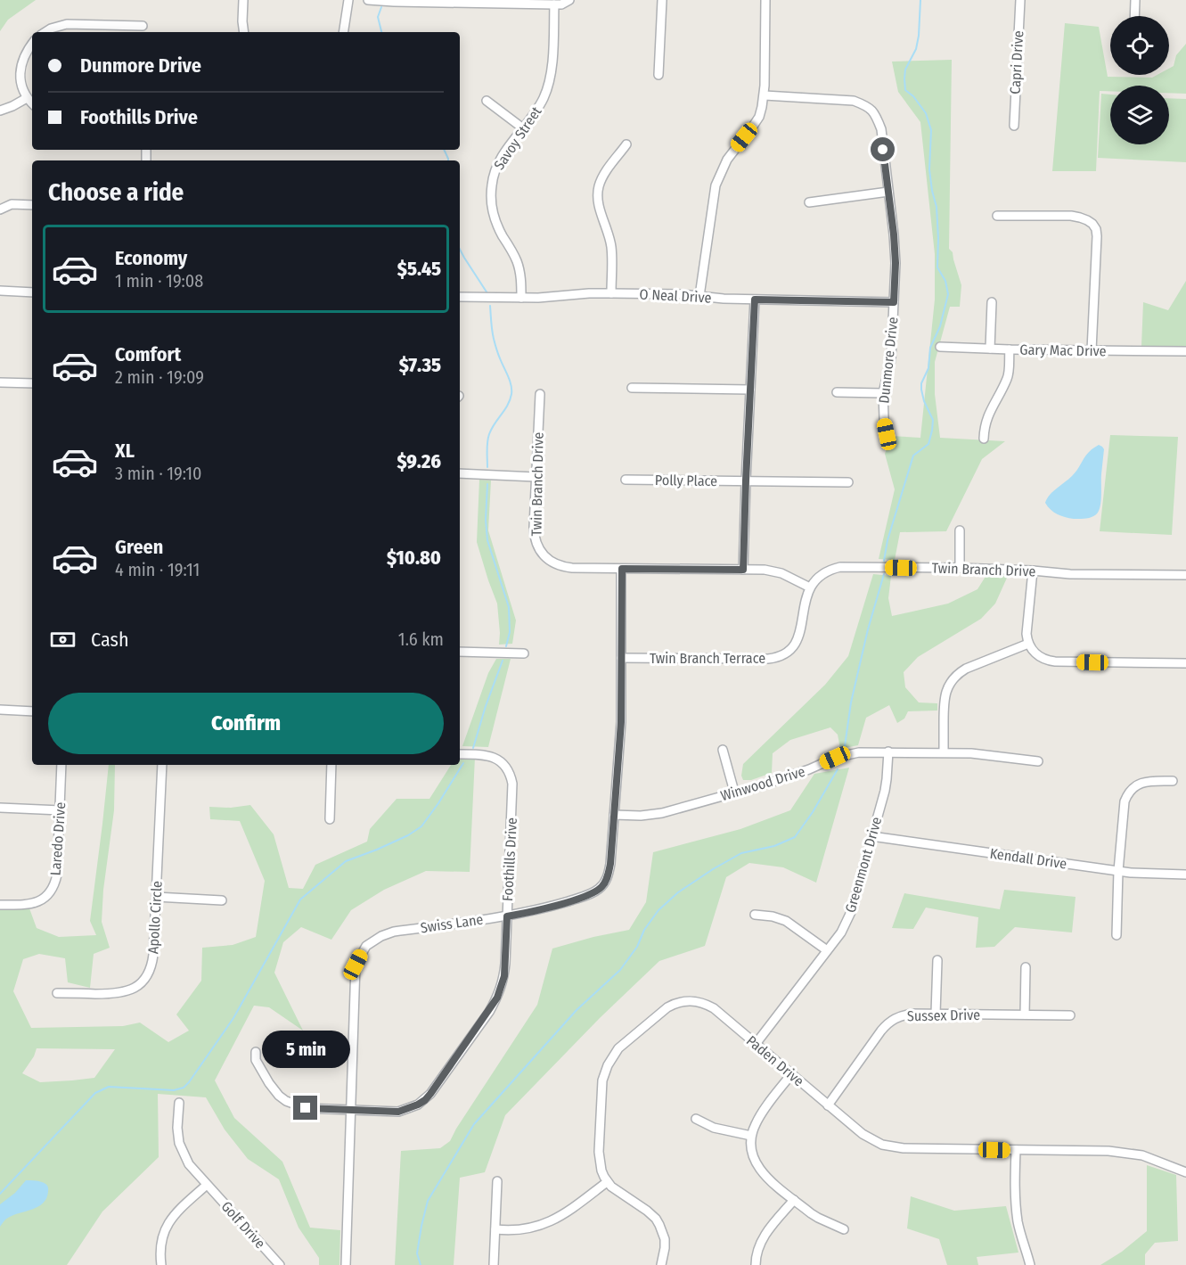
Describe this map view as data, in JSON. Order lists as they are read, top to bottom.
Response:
{
  "streets": {
    "street": [
      "Capri Drive",
      "Savoy Street",
      "O Neal Drive",
      "Gary Mac Drive",
      "Dunmore Drive",
      "Polly Place",
      "Twin Branch Drive",
      "Twin Branch Terrace",
      "Winwood Drive",
      "Laredo Drive",
      "Kendall Drive",
      "Foothills Drive",
      "Greenmont Drive",
      "Apollo Circle",
      "Swiss Lane",
      "Sussex Drive",
      "Paden Drive",
      "Golf Drive"
    ]
  },
  "crossings": [
    ["Savoy Street", "O Neal Drive"],
    ["O Neal Drive", "Dunmore Drive"],
    ["Twin Branch Drive", "Twin Branch Terrace"],
    ["Twin Branch Drive", "Swiss Lane"],
    ["Twin Branch Terrace", "Swiss Lane"],
    ["Winwood Drive", "Greenmont Drive"],
    ["Winwood Drive", "Swiss Lane"],
    ["Kendall Drive", "Greenmont Drive"],
    ["Foothills Drive", "Swiss Lane"],
    ["Greenmont Drive", "Paden Drive"],
    ["Sussex Drive", "Paden Drive"]
  ],
  "page": {
    "banner": ["Dunmore Drive", "Foothills Drive"],
    "heading": "Choose a ride",
    "list": [
      {
        "name": "Economy",
        "note": "1 min · 19:08",
        "value": "$5.45"
      },
      {
        "name": "Comfort",
        "note": "2 min · 19:09",
        "value": "$7.35"
      },
      {
        "name": "XL",
        "note": "3 min · 19:10",
        "value": "$9.26"
      },
      {
        "name": "Green",
        "note": "4 min · 19:11",
        "value": "$10.80"
      }
    ],
    "pay": ["Cash", "1.6 km"],
    "buttons": "Confirm",
    "bubble": "5 min"
  }
}
